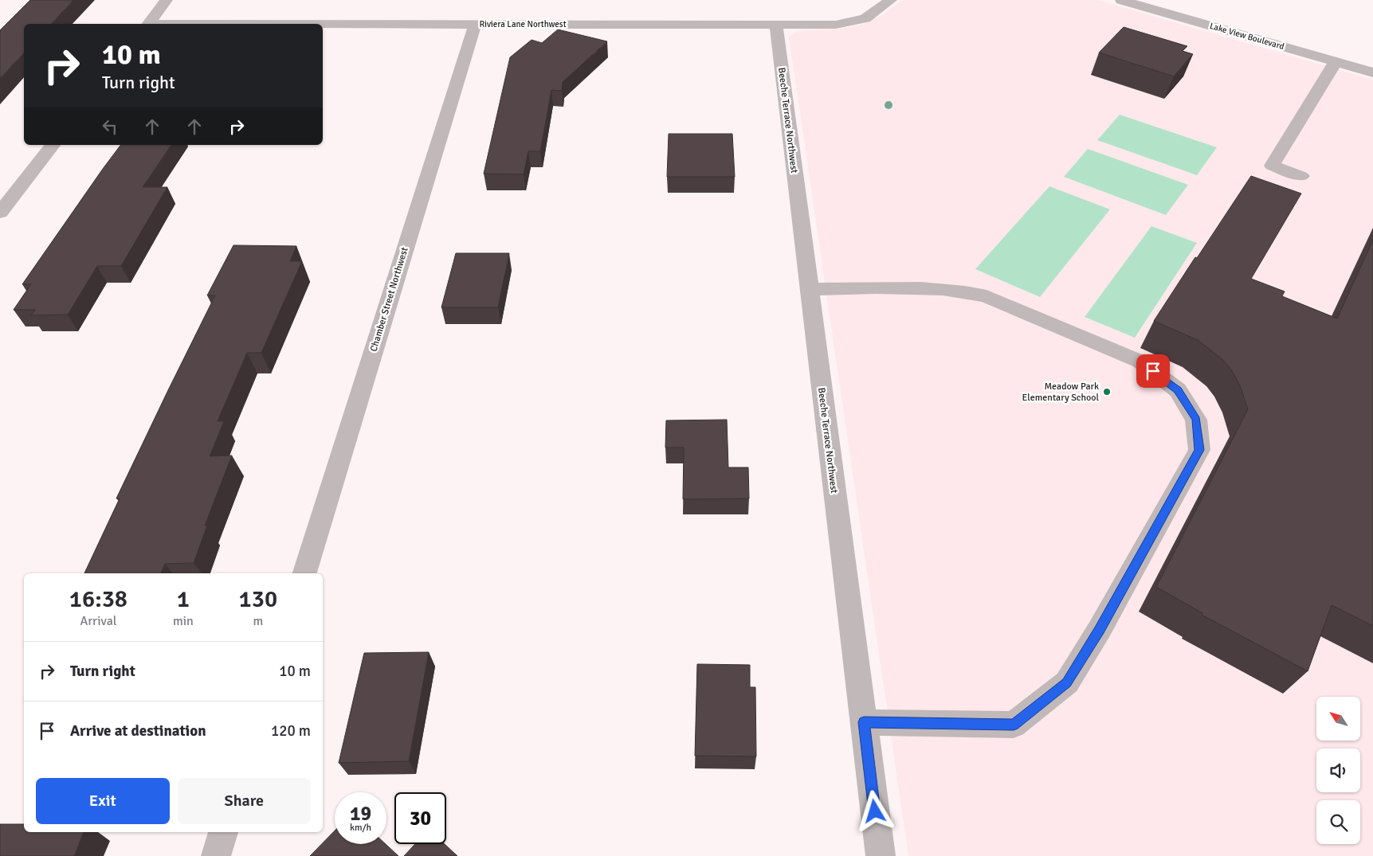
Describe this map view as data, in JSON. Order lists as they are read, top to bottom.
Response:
{
  "streets": {
    "street": [
      "Riviera Lane Northwest",
      "Lake View Boulevard",
      "Beeche Terrace Northwest",
      "Chamber Street Northwest"
    ]
  },
  "crossings": [
    ["Riviera Lane Northwest", "Beeche Terrace Northwest"],
    ["Riviera Lane Northwest", "Chamber Street Northwest"]
  ],
  "places": ["Meadow Park Elementary School"],
  "north": "top left",
  "page": {
    "turn": ["10 m", "Turn right"],
    "eta": [
      "16:38",
      "Arrival",
      "1",
      "min",
      "130",
      "m"
    ],
    "list": [
      {
        "name": "Turn right",
        "value": "10 m"
      },
      {
        "name": "Arrive at destination",
        "value": "120 m"
      }
    ],
    "buttons": ["Exit", "Share"],
    "speed": "19 km/h",
    "limit": "30"
  }
}
